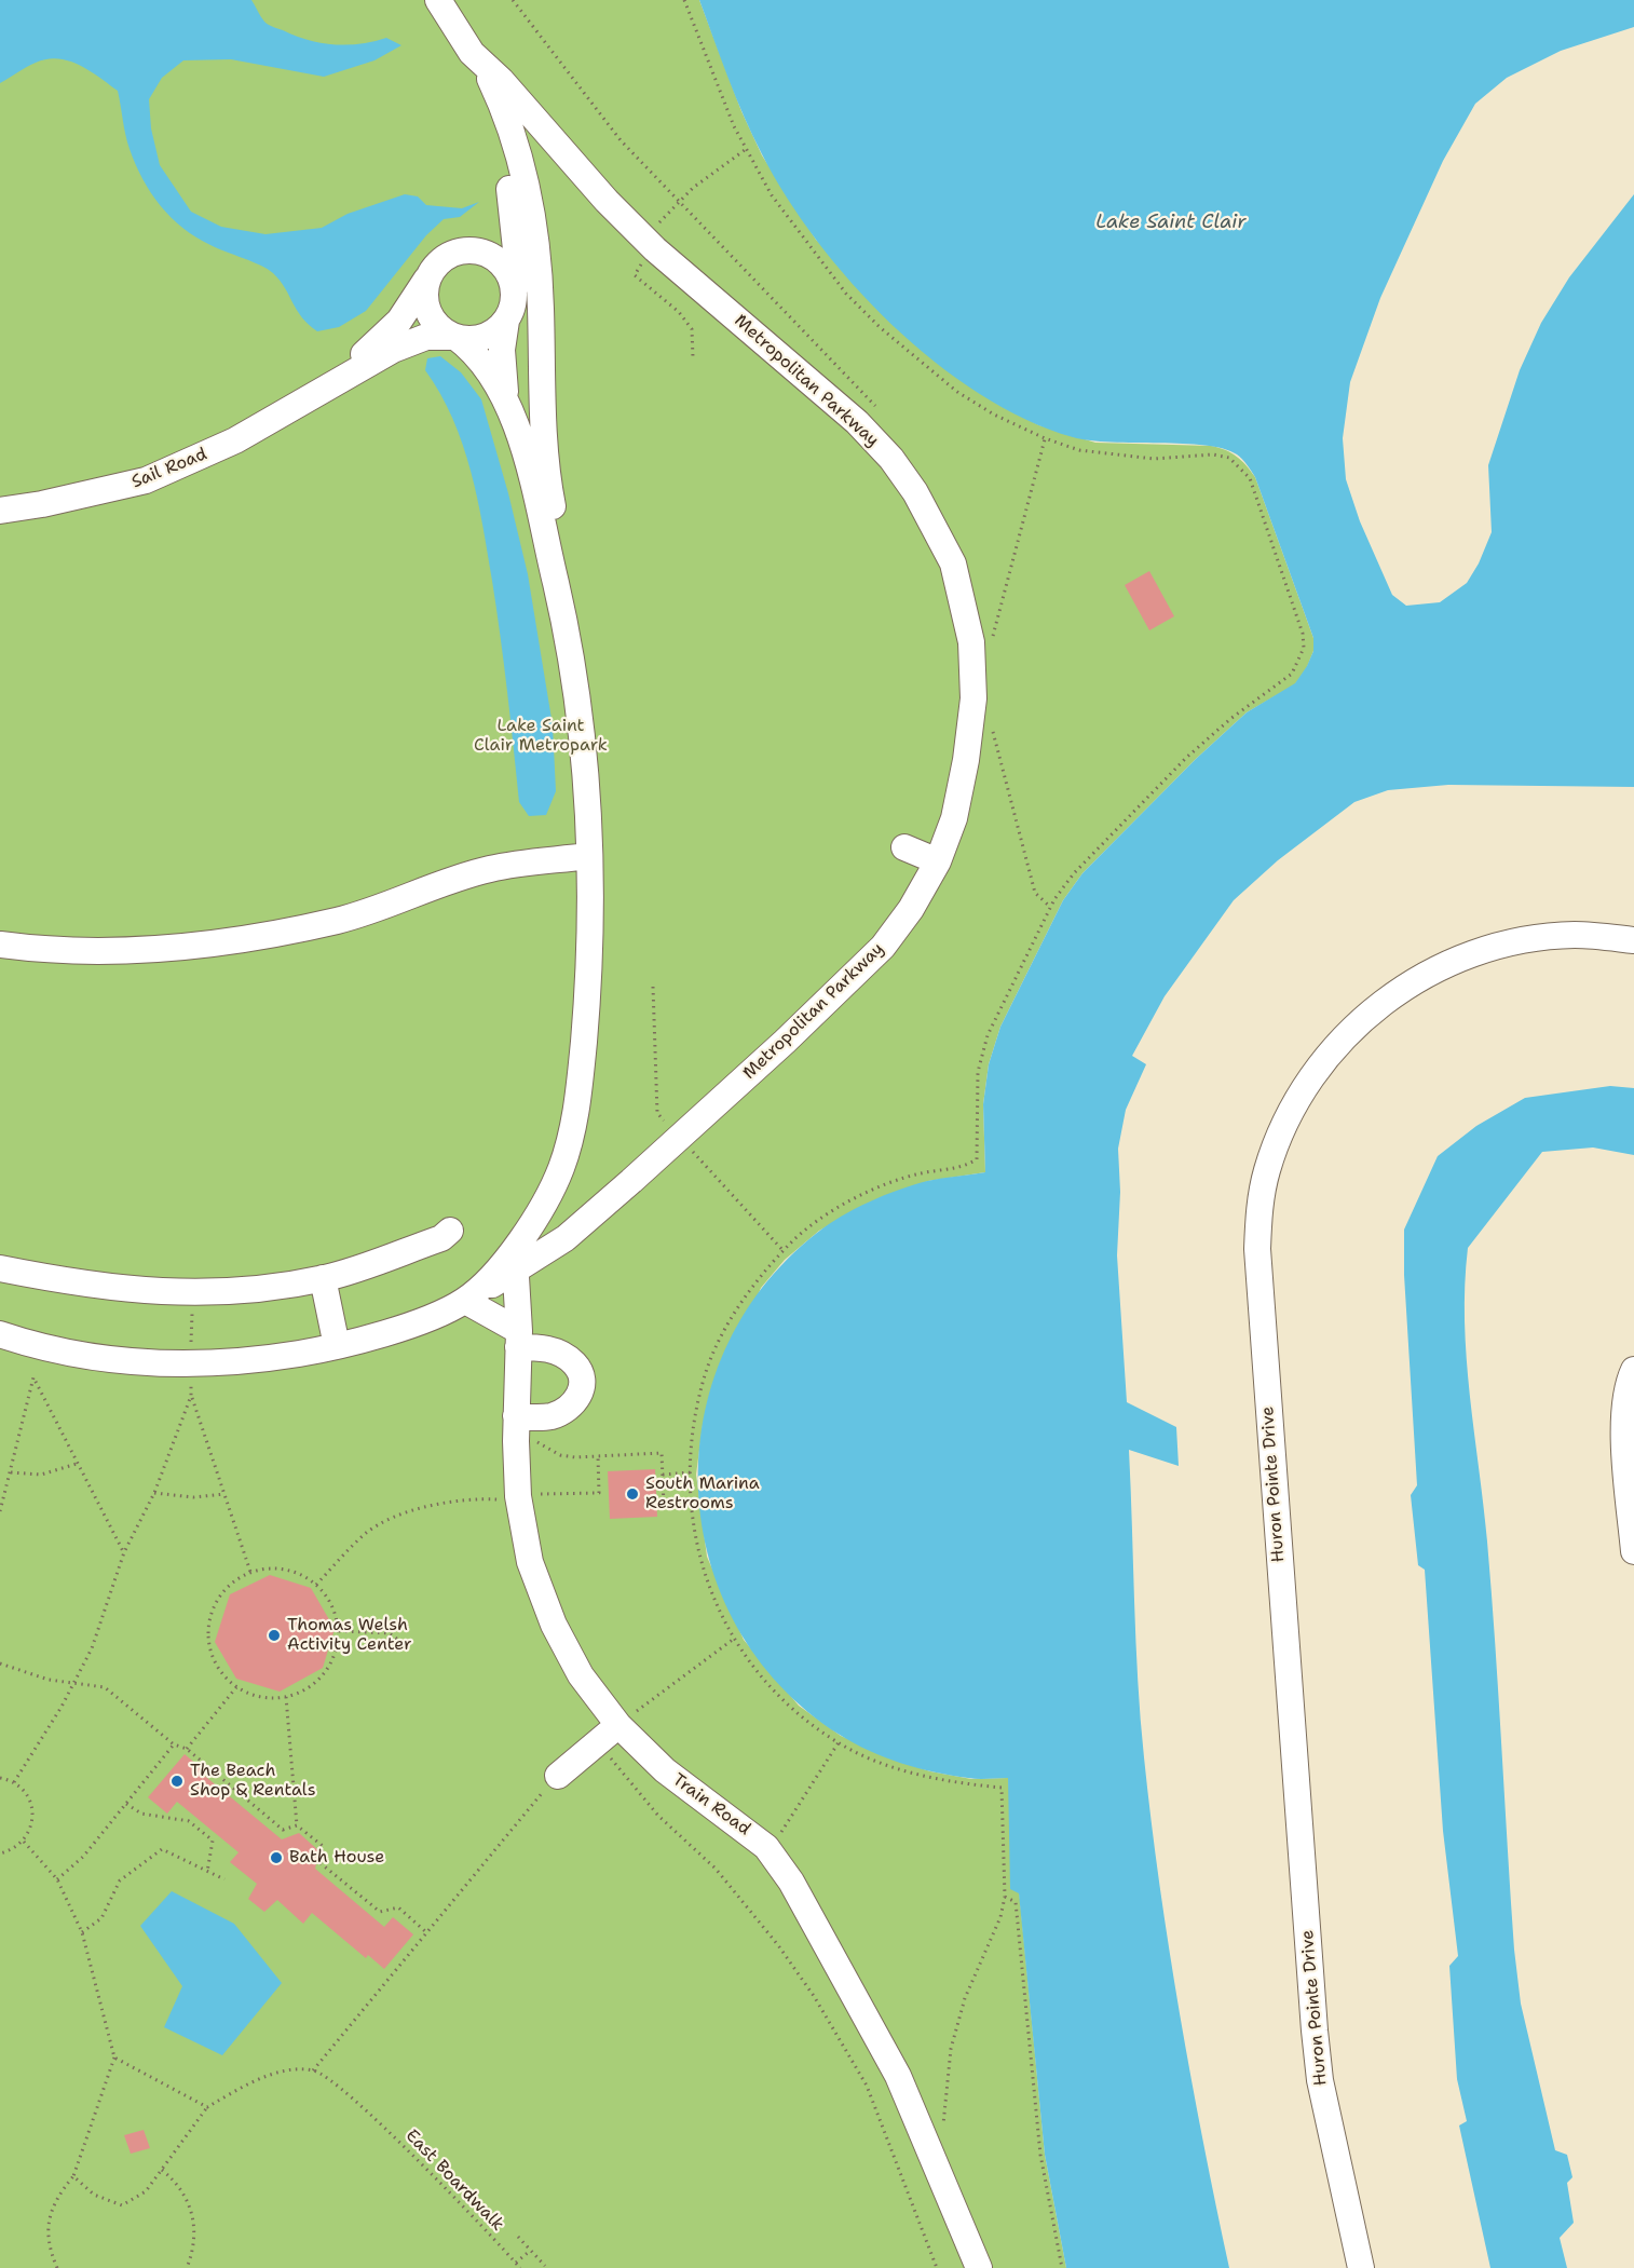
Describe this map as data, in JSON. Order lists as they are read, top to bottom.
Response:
{
  "streets": {
    "street": [
      "Metropolitan Parkway",
      "Sail Road",
      "Huron Pointe Drive",
      "Train Road"
    ],
    "path": ["East Boardwalk"]
  },
  "crossings": [
    ["Metropolitan Parkway", "Train Road"]
  ],
  "water": ["Lake Saint Clair"],
  "parks": ["Lake Saint Clair Metropark"],
  "places": [
    "South Marina Restrooms",
    "Thomas Welsh Activity Center",
    "The Beach Shop & Rentals",
    "Bath House"
  ]
}
